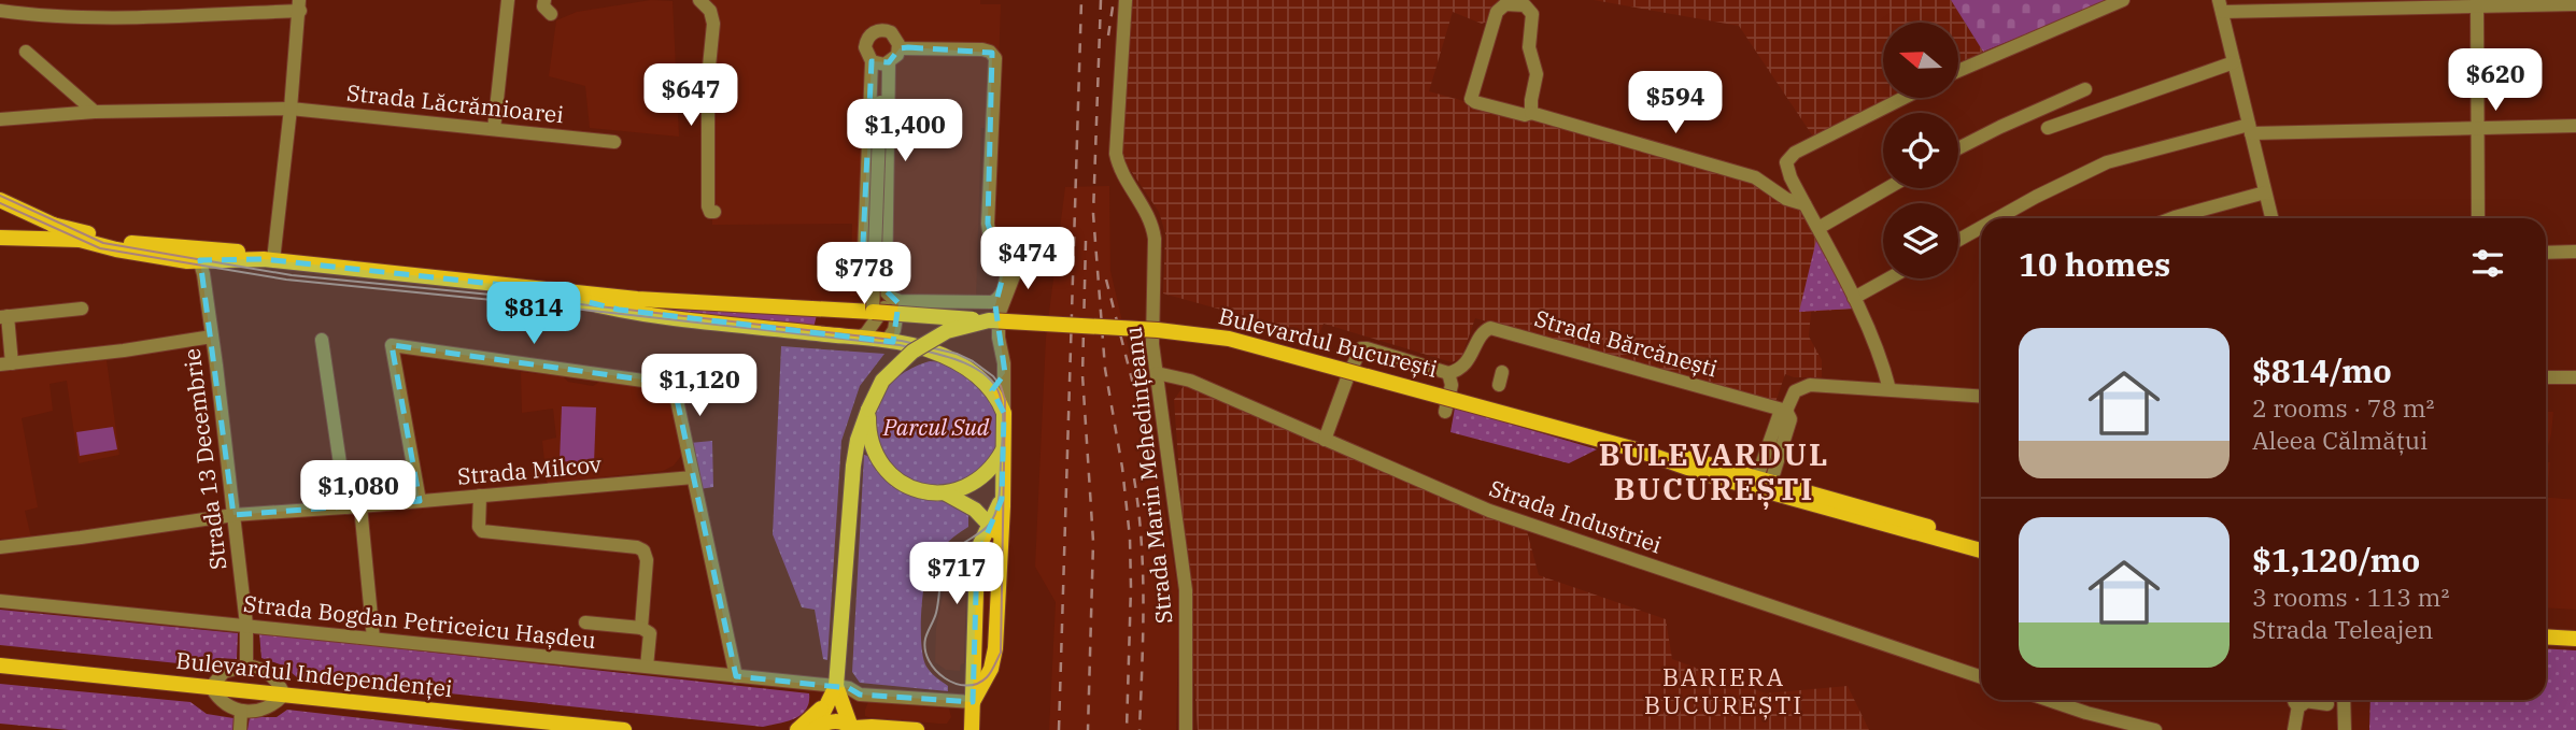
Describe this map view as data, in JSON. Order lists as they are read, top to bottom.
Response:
{
  "streets": {
    "main road": ["Bulevardul București", "Bulevardul Independenței"],
    "street": [
      "Strada Lăcrămioarei",
      "Strada Bărcănești",
      "Strada 13 Decembrie",
      "Strada Milcov",
      "Strada Marin Mehedințeanu",
      "Strada Industriei",
      "Strada Bogdan Petriceicu Hașdeu"
    ]
  },
  "crossings": [
    ["Bulevardul București", "Strada Bogdan Petriceicu Hașdeu"],
    ["Strada 13 Decembrie", "Strada Milcov"],
    ["Strada 13 Decembrie", "Strada Bogdan Petriceicu Hașdeu"],
    ["Strada Marin Mehedințeanu", "Strada Industriei"]
  ],
  "districts": ["BULEVARDUL BUCUREȘTI", "BARIERA BUCUREȘTI"],
  "parks": ["Parcul Sud"],
  "north": "left",
  "page": {
    "price": [
      "$620",
      "$647",
      "$594",
      "$1,400",
      "$474",
      "$778",
      "$814",
      "$1,120",
      "$1,080",
      "$717"
    ],
    "heading": "10 homes",
    "list": [
      {
        "name": "$814/mo",
        "note": "2 rooms · 78 m² · Aleea Călmățui"
      },
      {
        "name": "$1,120/mo",
        "note": "3 rooms · 113 m² · Strada Teleajen"
      }
    ]
  }
}
